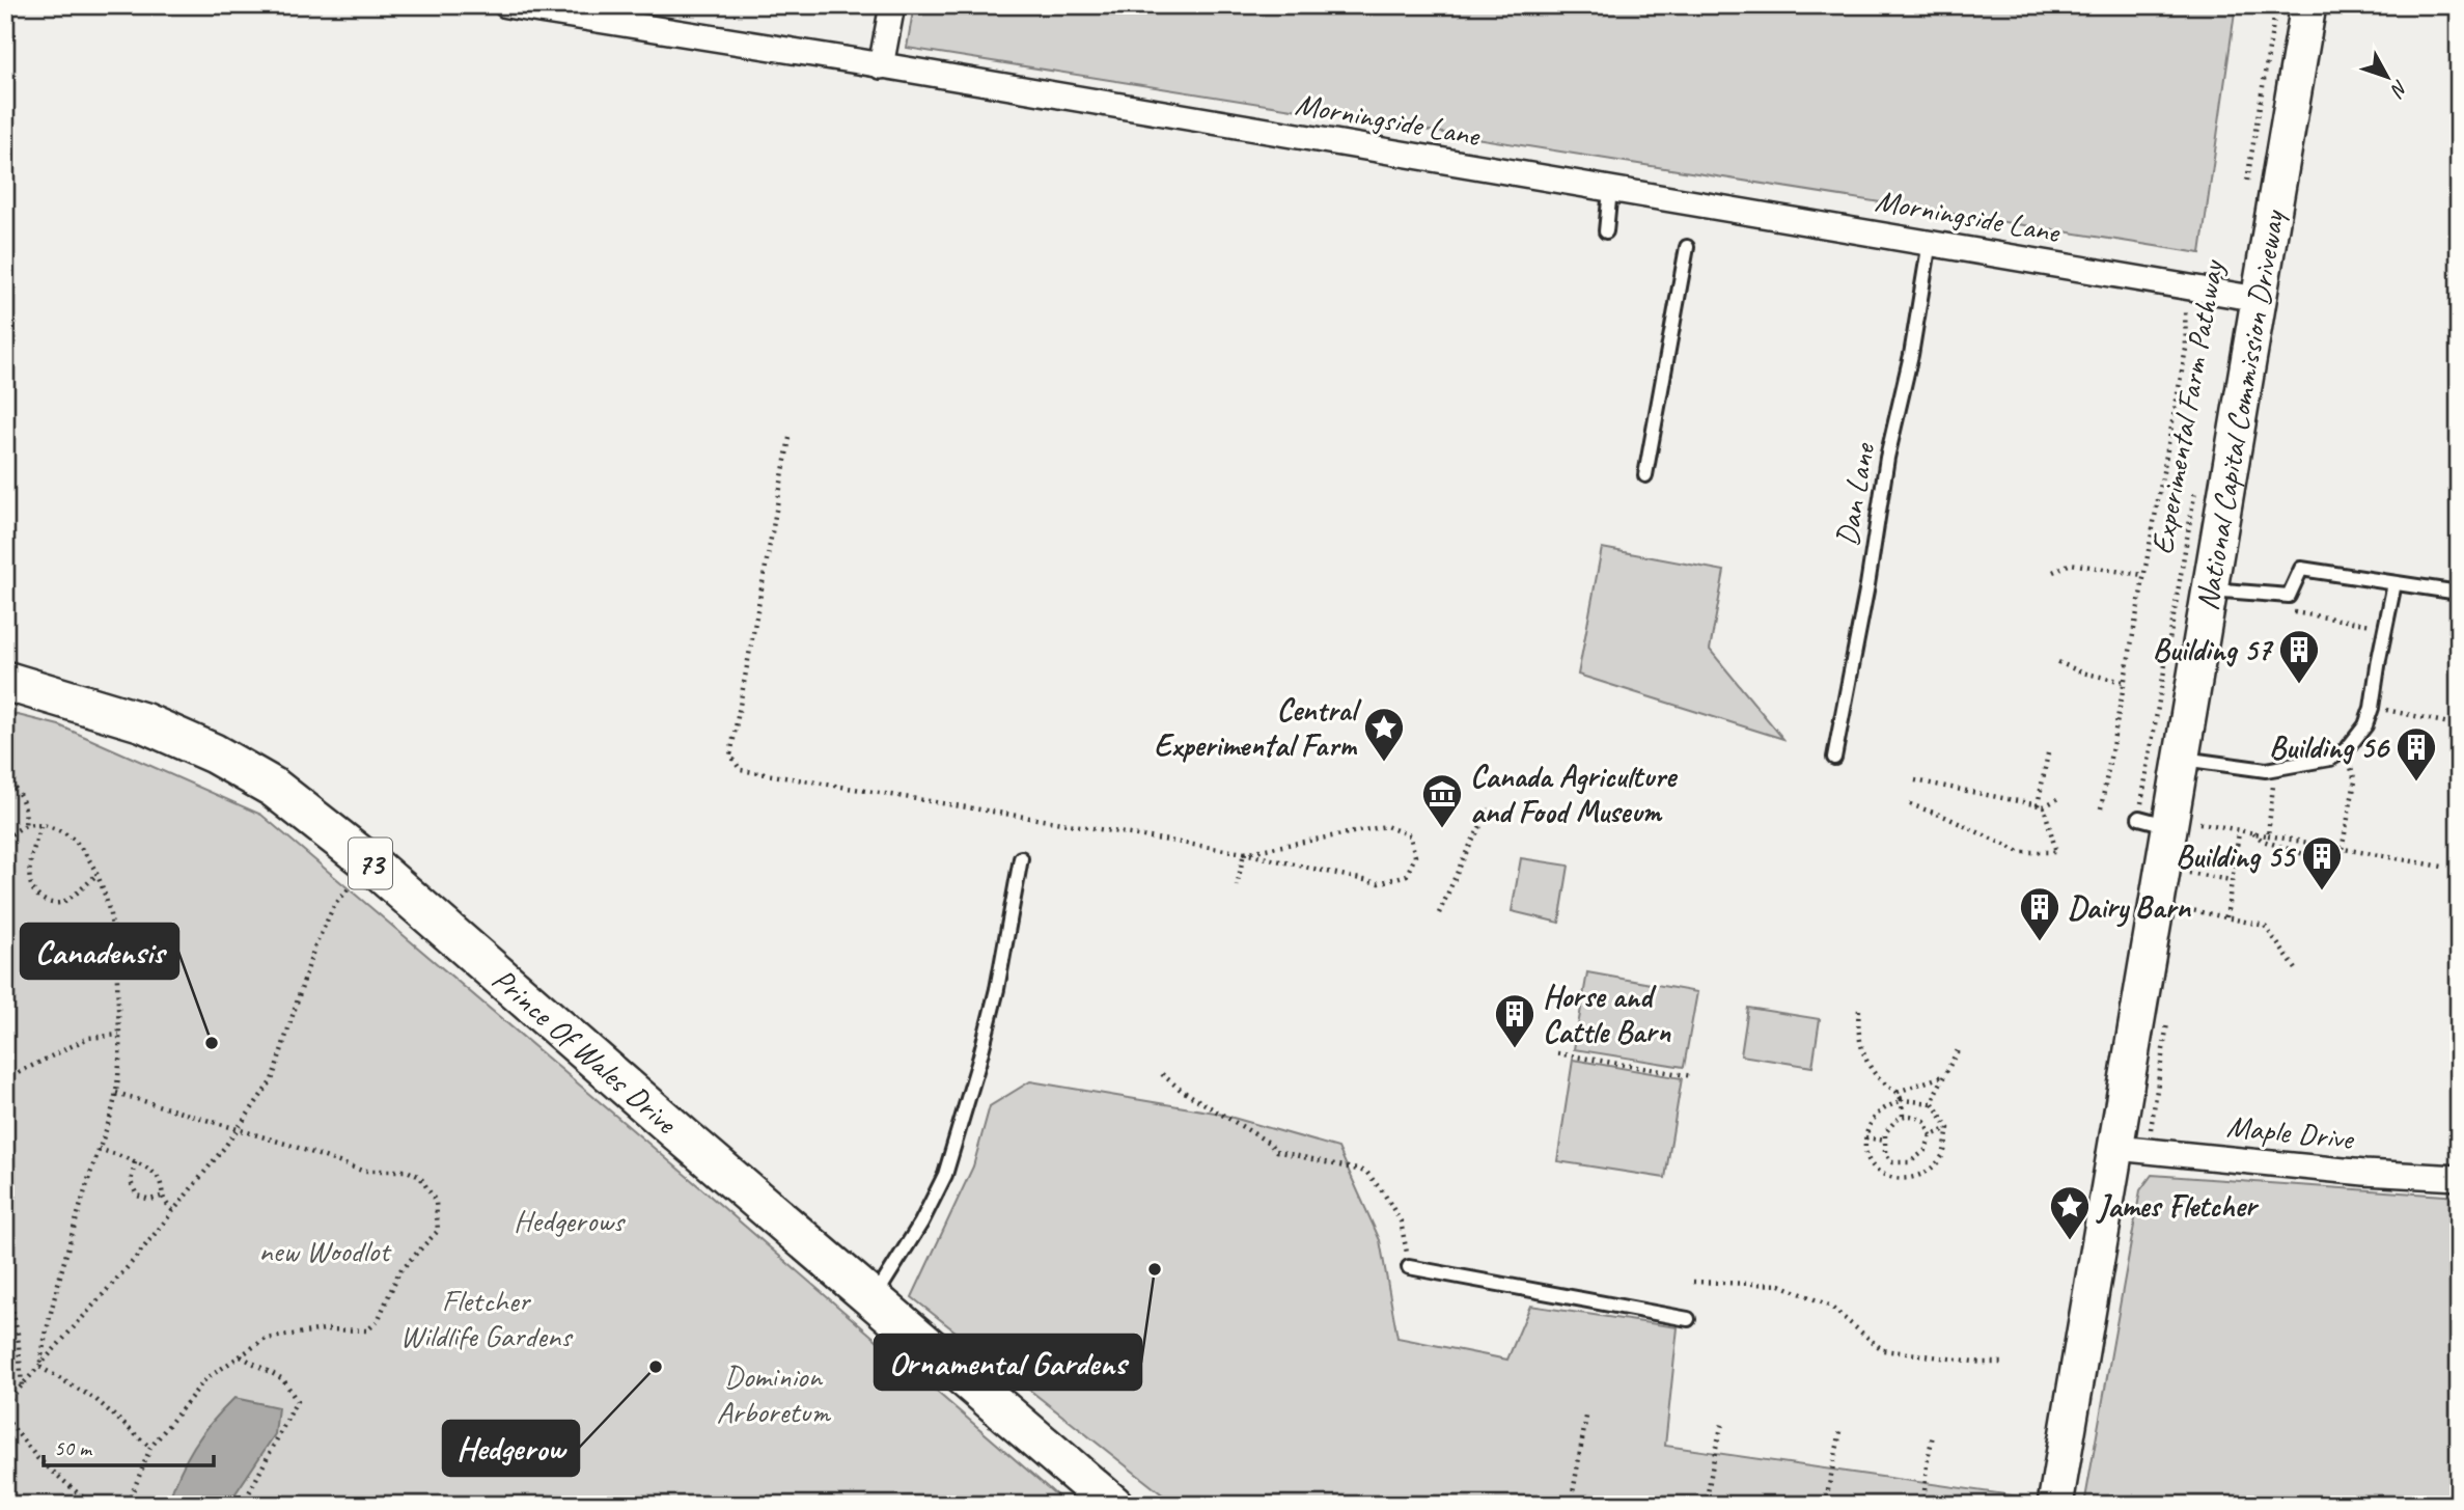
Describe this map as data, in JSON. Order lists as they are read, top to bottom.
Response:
{
  "streets": {
    "main road": ["73", "Prince Of Wales Drive"],
    "street": ["Morningside Lane", "National Capital Commission Driveway", "Maple Drive"],
    "lane": ["Dan Lane"],
    "path": ["Experimental Farm Pathway"]
  },
  "crossings": [
    ["Morningside Lane", "National Capital Commission Driveway"],
    ["Morningside Lane", "Dan Lane"],
    ["Experimental Farm Pathway", "National Capital Commission Driveway"],
    ["National Capital Commission Driveway", "Maple Drive"]
  ],
  "parks": [
    "Hedgerows",
    "new Woodlot",
    "Fletcher Wildlife Gardens",
    "Dominion Arboretum"
  ],
  "places": {
    "building": [
      "Building 57",
      "Building 56",
      "Building 55",
      "Dairy Barn",
      "Horse and Cattle Barn"
    ],
    "place": ["Central Experimental Farm", "James Fletcher"],
    "museum": ["Canada Agriculture and Food Museum"],
    "other": ["Canadensis", "Ornamental Gardens", "Hedgerow"]
  },
  "scale_bar": "50 m",
  "north": "bottom right"
}
